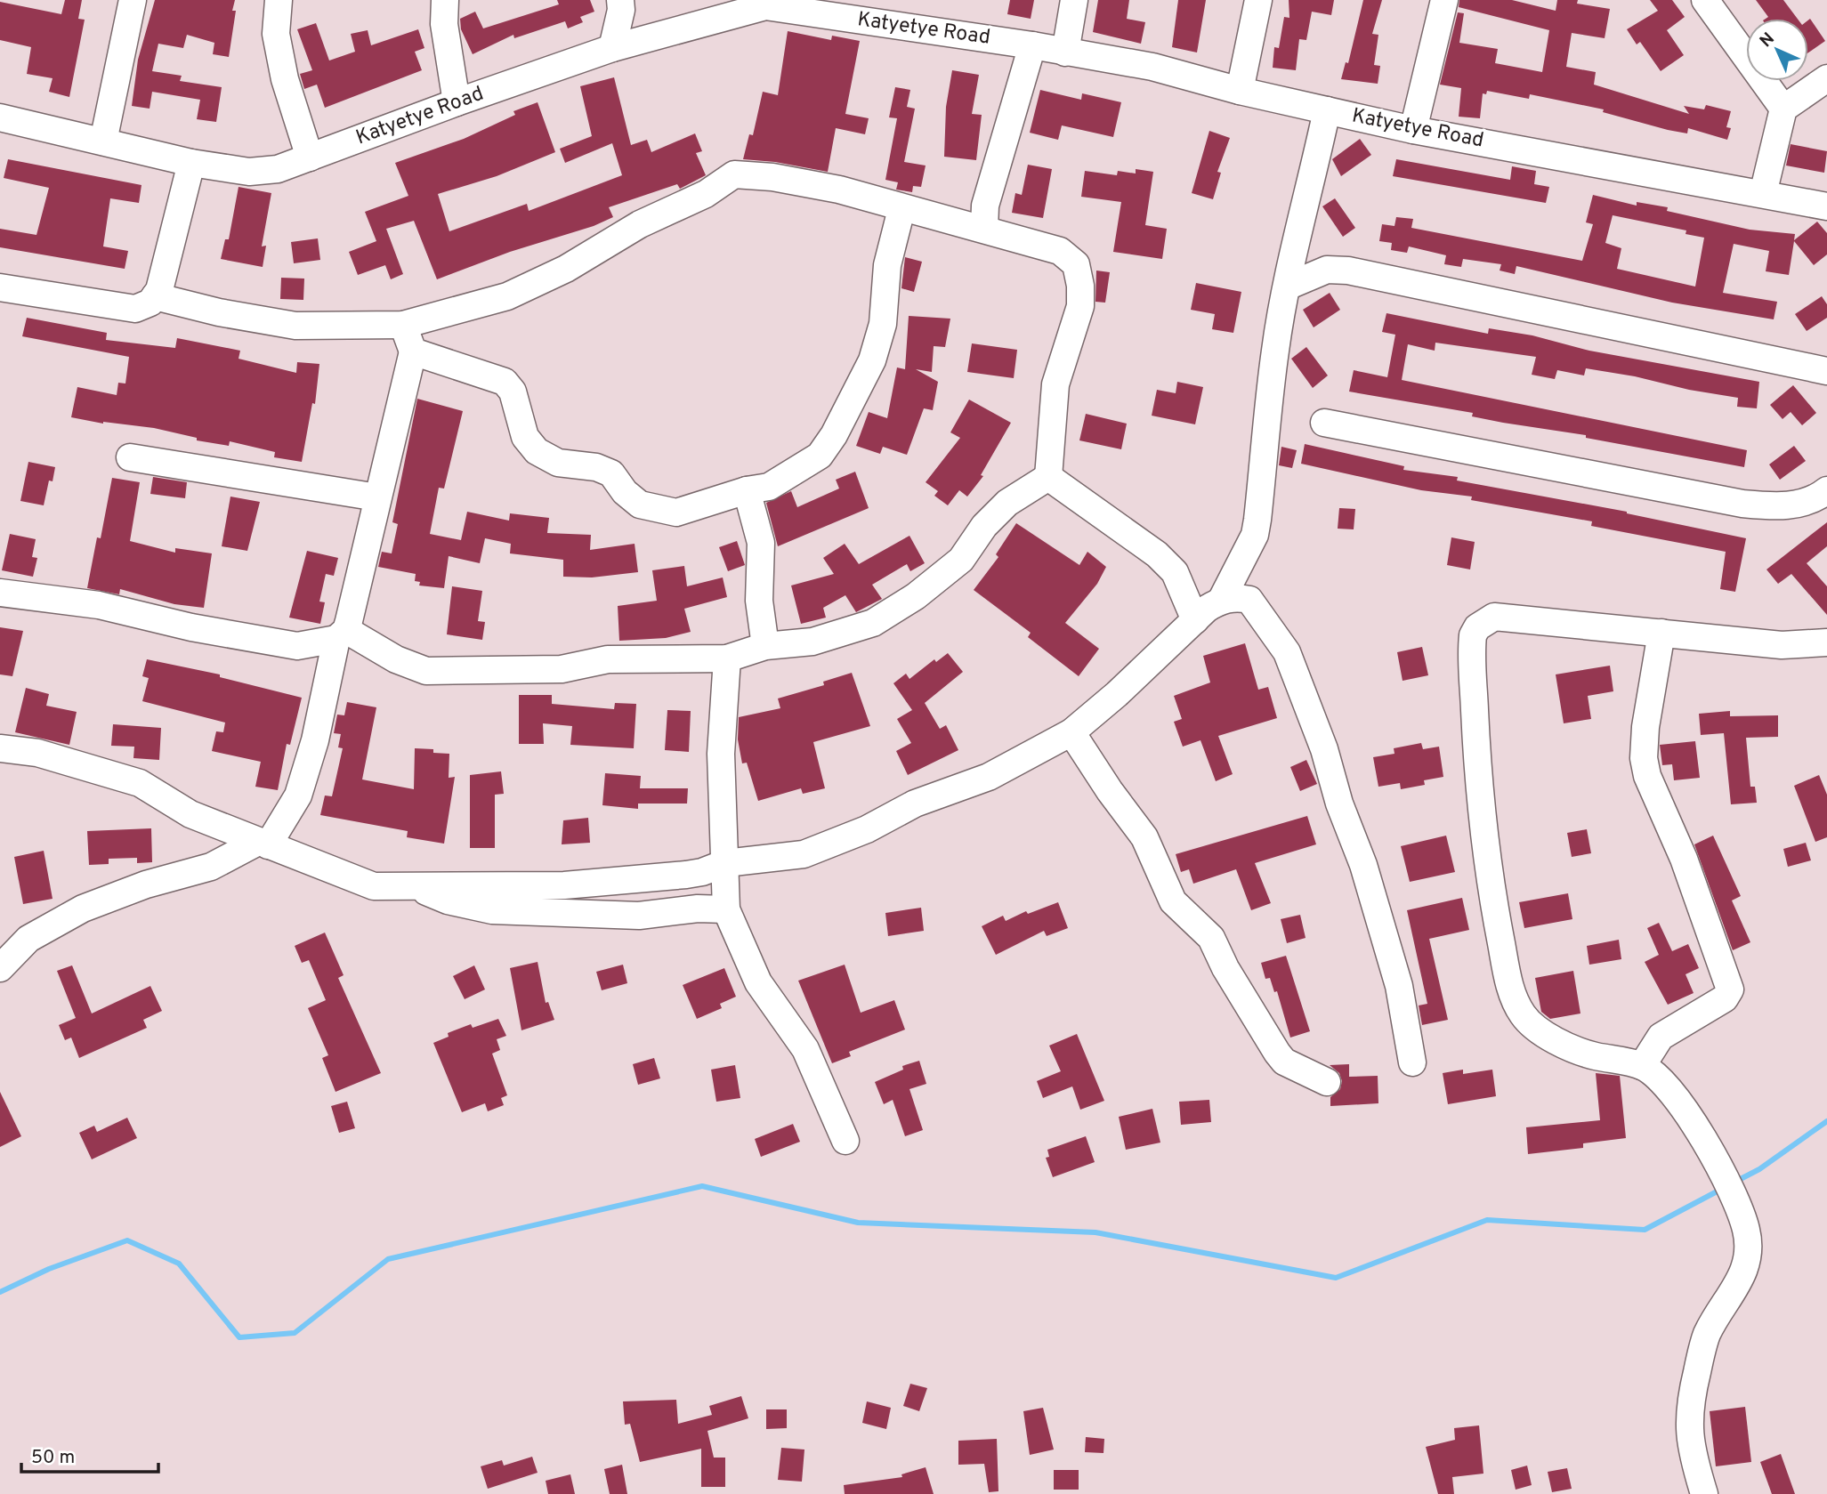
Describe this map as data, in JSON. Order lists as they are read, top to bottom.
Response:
{
  "streets": {
    "street": ["Katyetye Road"]
  },
  "scale_bar": "50 m",
  "north": "top left"
}
